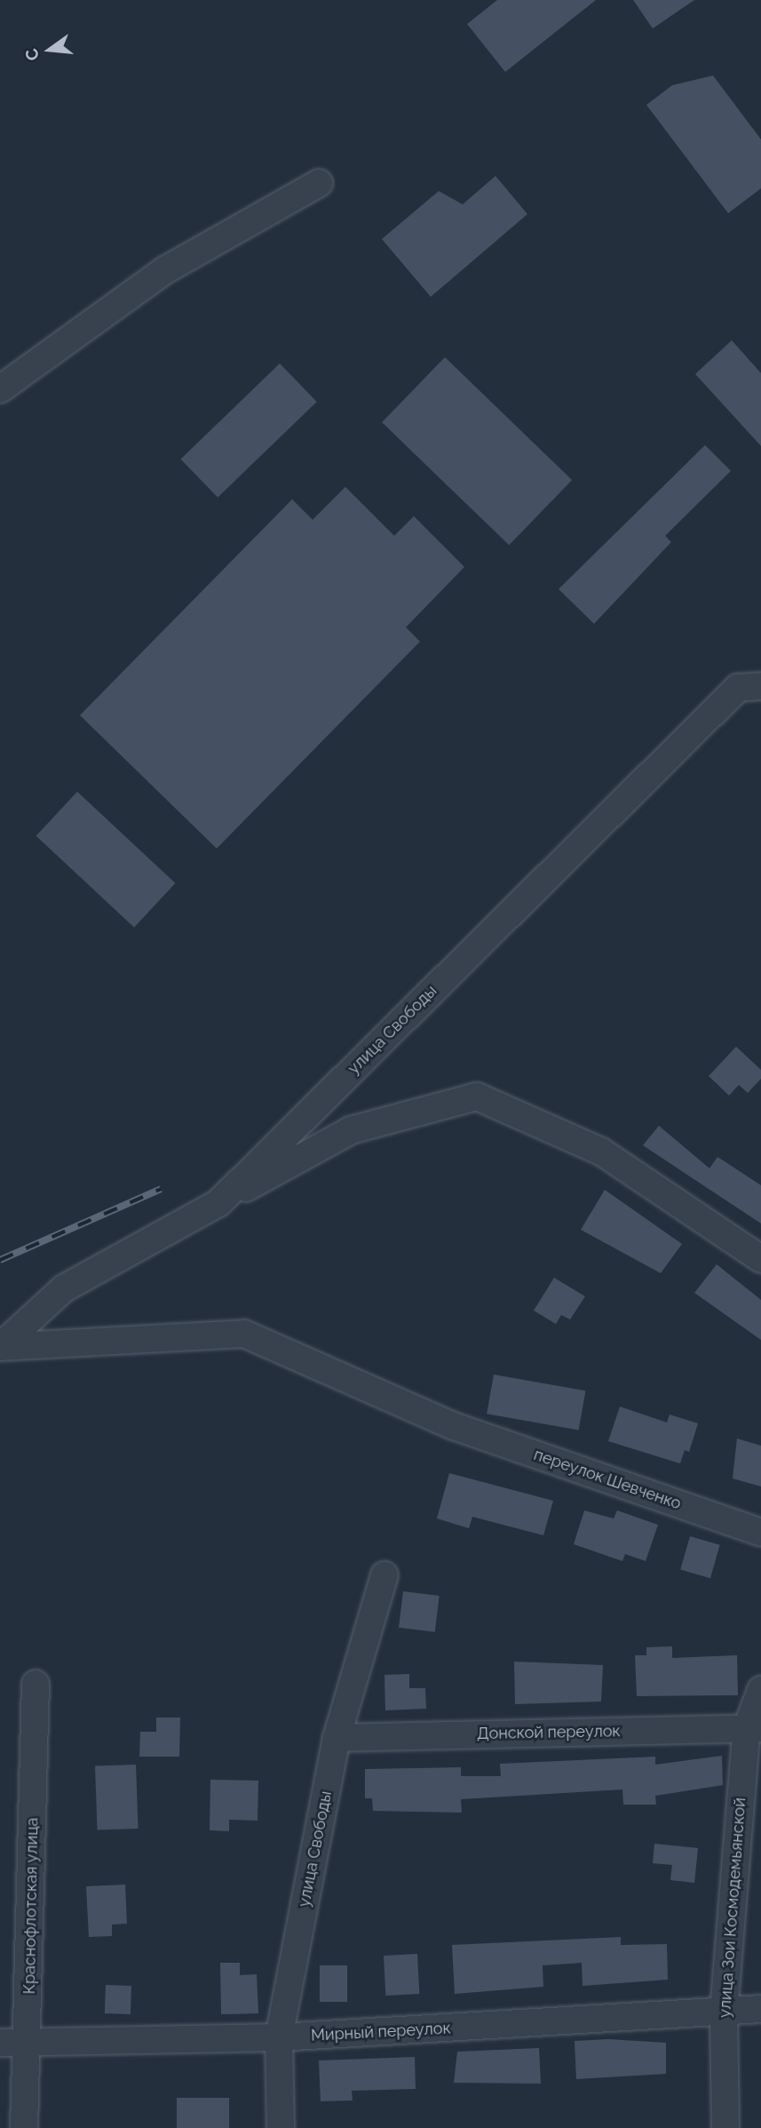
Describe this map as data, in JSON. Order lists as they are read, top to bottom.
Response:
{
  "streets": {
    "street": [
      "улица Свободы",
      "переулок Шевченко",
      "Донской переулок",
      "Краснофлотская улица",
      "улица Зои Космодемьянской",
      "Мирный переулок"
    ]
  },
  "crossings": [
    ["улица Свободы", "переулок Шевченко"],
    ["улица Свободы", "Донской переулок"],
    ["улица Свободы", "Мирный переулок"],
    ["Донской переулок", "улица Зои Космодемьянской"],
    ["Краснофлотская улица", "Мирный переулок"],
    ["улица Зои Космодемьянской", "Мирный переулок"]
  ],
  "north": "left"
}
